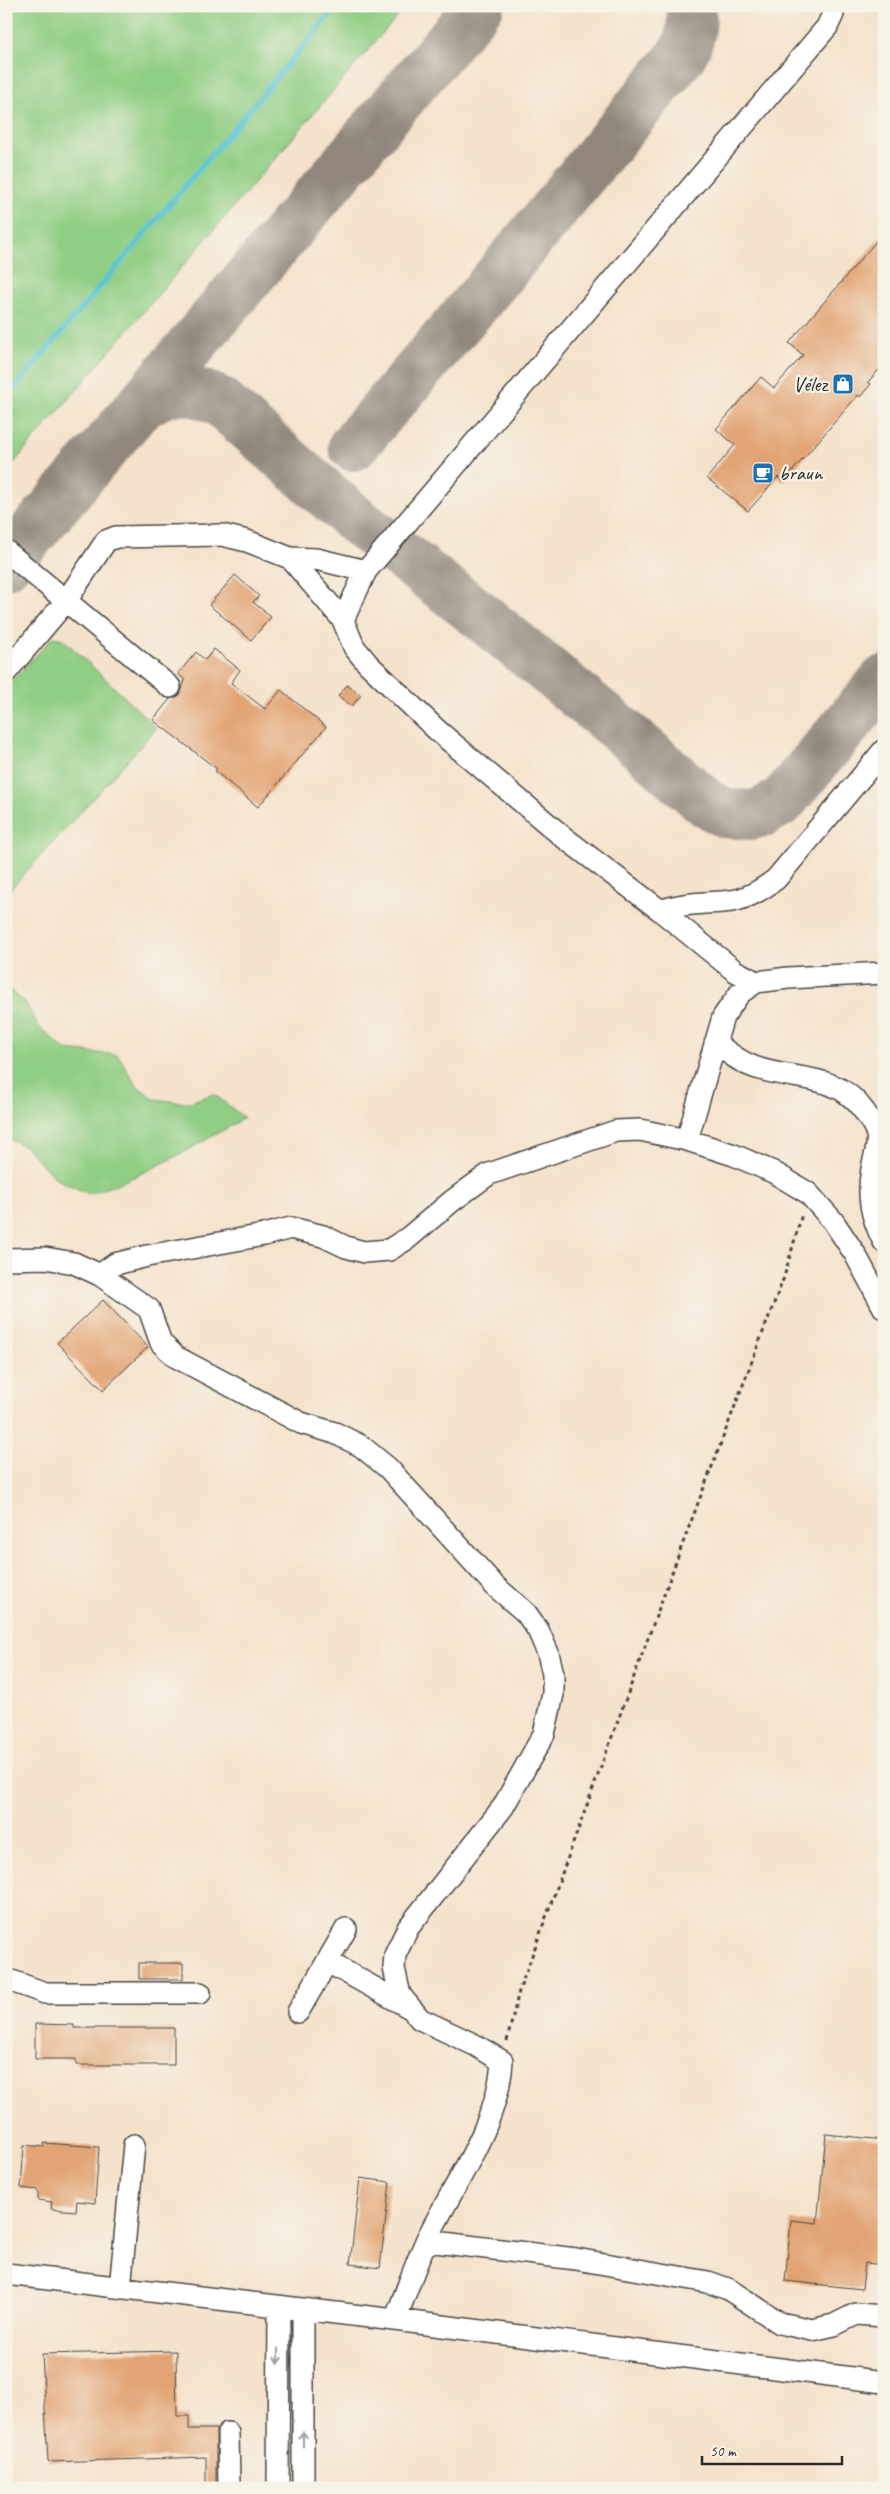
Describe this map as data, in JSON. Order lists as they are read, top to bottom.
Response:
{
  "places": {
    "shop": ["Vélez"],
    "cafe": ["braun"]
  },
  "scale_bar": "50 m"
}
